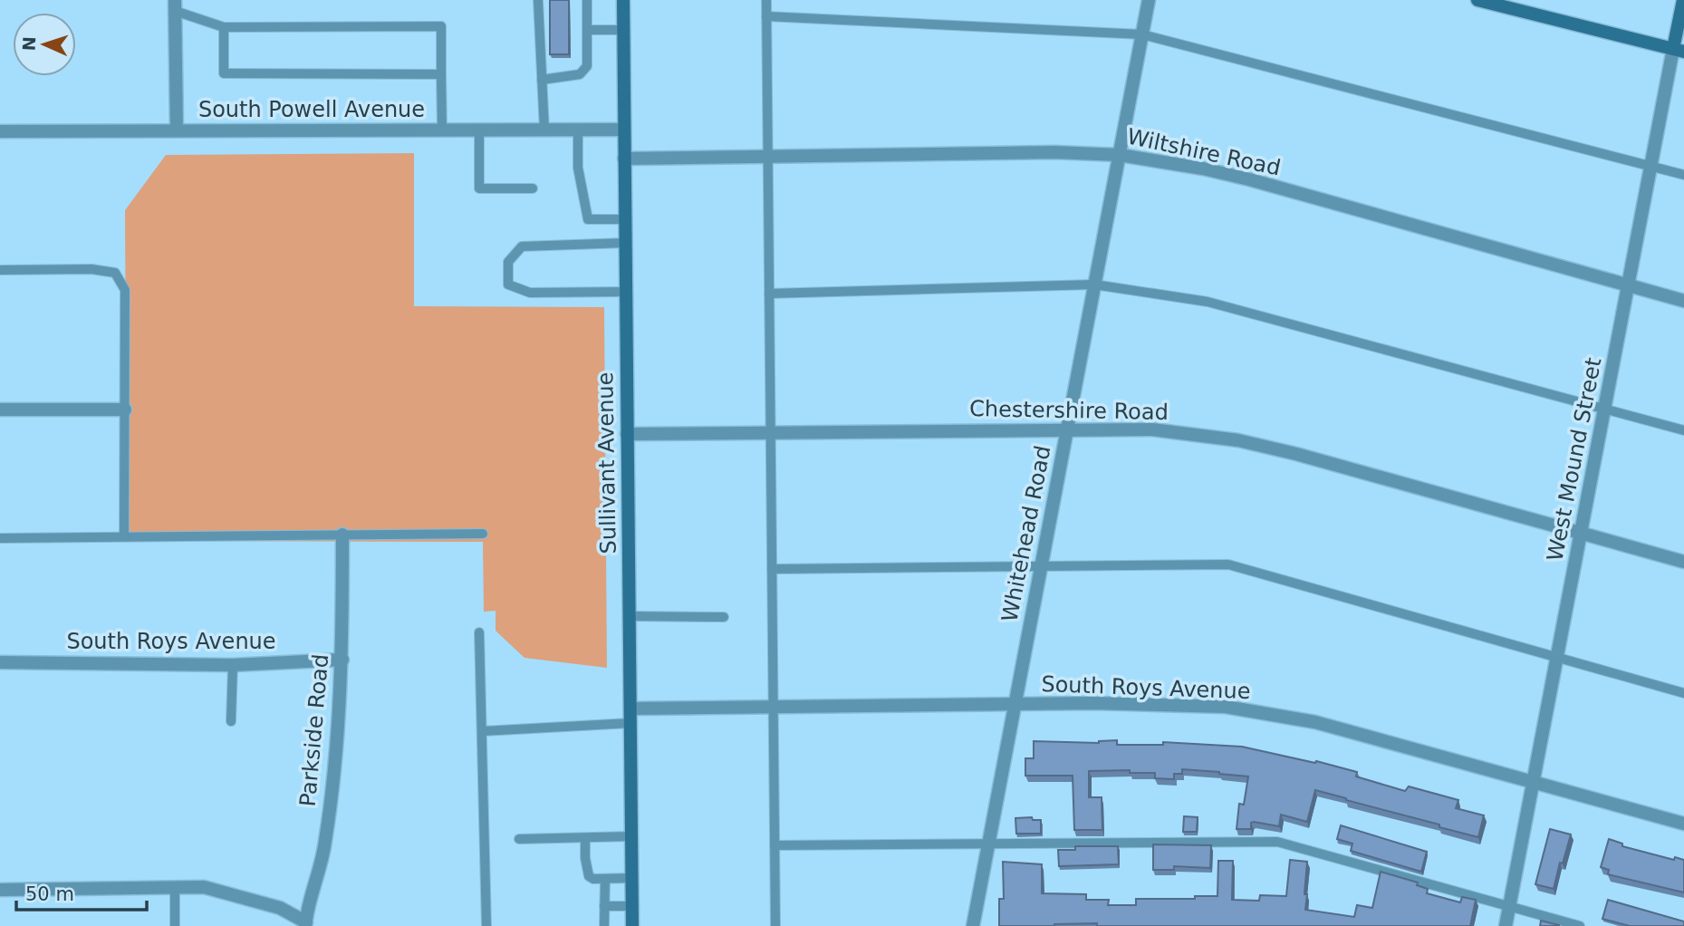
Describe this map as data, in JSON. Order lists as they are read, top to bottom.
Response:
{
  "streets": {
    "main road": ["West Mound Street", "Sullivant Avenue"],
    "street": [
      "South Powell Avenue",
      "Wiltshire Road",
      "Chestershire Road",
      "Whitehead Road",
      "South Roys Avenue",
      "Parkside Road"
    ]
  },
  "crossings": [
    ["South Powell Avenue", "Sullivant Avenue"],
    ["Wiltshire Road", "West Mound Street"],
    ["Wiltshire Road", "Sullivant Avenue"],
    ["Wiltshire Road", "Whitehead Road"],
    ["Chestershire Road", "West Mound Street"],
    ["Chestershire Road", "Sullivant Avenue"],
    ["Chestershire Road", "Whitehead Road"],
    ["West Mound Street", "South Roys Avenue"],
    ["Sullivant Avenue", "South Roys Avenue"],
    ["Whitehead Road", "South Roys Avenue"],
    ["South Roys Avenue", "Parkside Road"]
  ],
  "scale_bar": "50 m",
  "north": "left"
}
